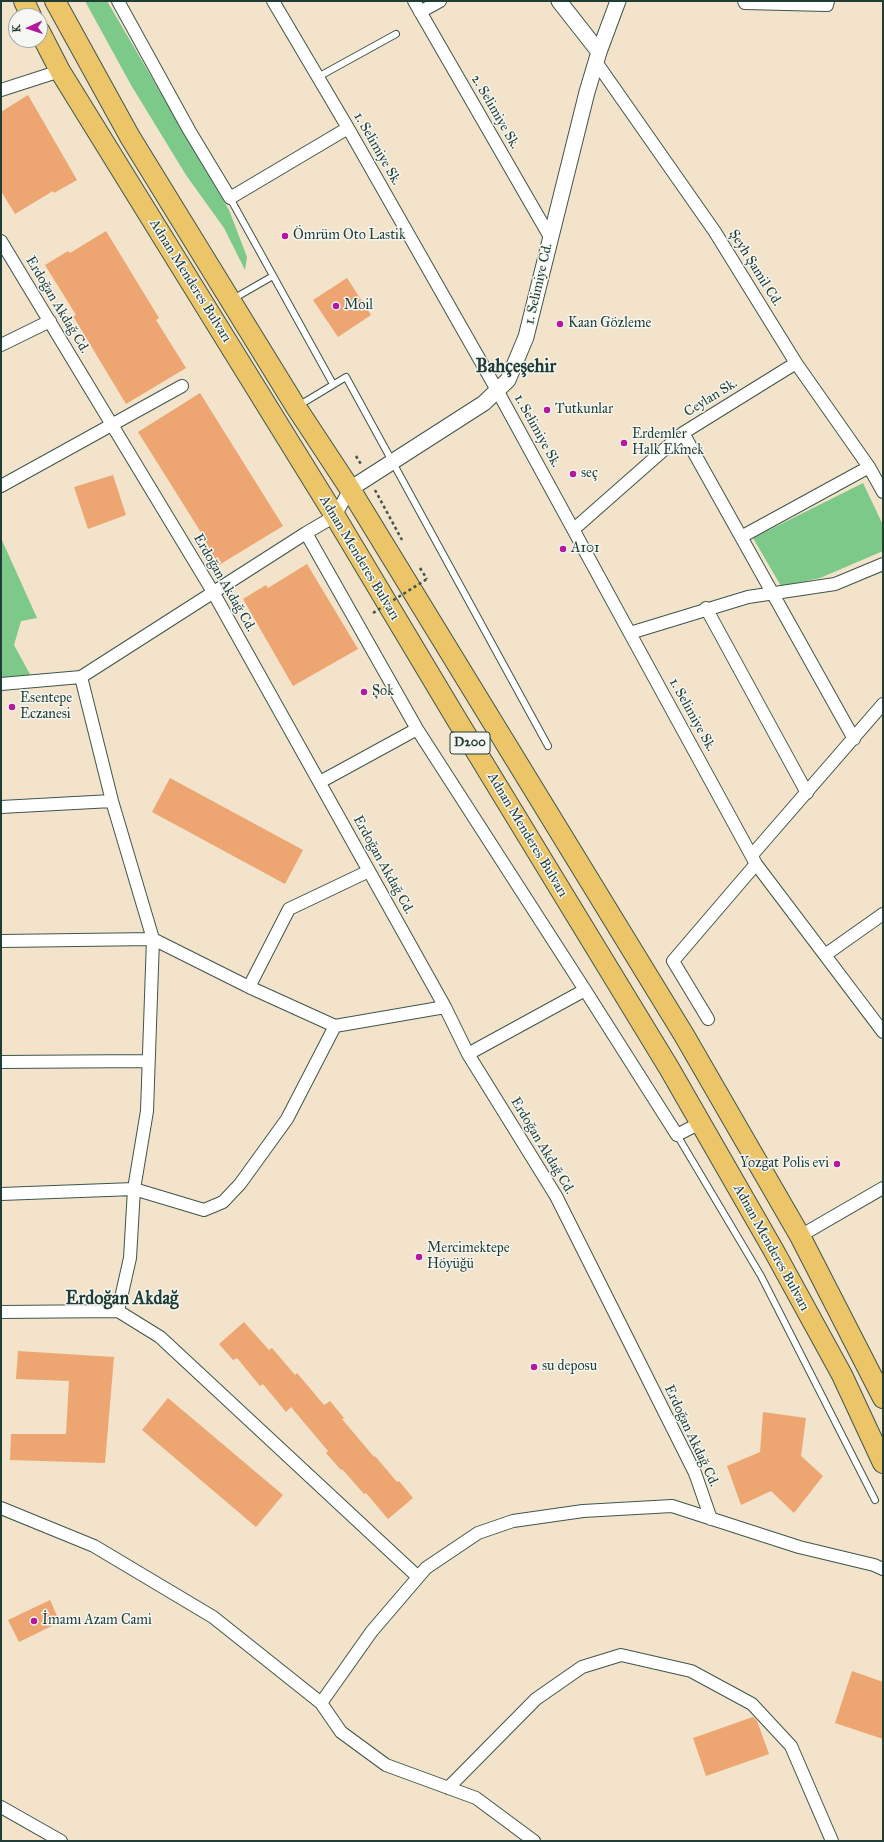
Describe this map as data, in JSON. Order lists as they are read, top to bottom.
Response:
{
  "streets": {
    "highway": ["Adnan Menderes Bulvarı", "D200"],
    "street": [
      "2. Selimiye Sk.",
      "1. Selimiye Sk.",
      "Şeyh Şamil Cd.",
      "1. Selimiye Cd.",
      "Erdoğan Akdağ Cd.",
      "Ceylan Sk."
    ]
  },
  "crossings": [
    ["2. Selimiye Sk.", "1. Selimiye Cd."],
    ["1. Selimiye Sk.", "1. Selimiye Cd."],
    ["1. Selimiye Sk.", "Ceylan Sk."],
    ["Şeyh Şamil Cd.", "1. Selimiye Cd."],
    ["Şeyh Şamil Cd.", "Ceylan Sk."],
    ["Adnan Menderes Bulvarı", "1. Selimiye Cd."]
  ],
  "districts": ["Bahçeşehir", "Erdoğan Akdağ"],
  "places": [
    "Ömrüm Oto Lastik",
    "Moil",
    "Kaan Gözleme",
    "Tutkunlar",
    "Erdemler Halk Ekmek",
    "seç",
    "A101",
    "Şok",
    "Esentepe Eczanesi",
    "Yozgat Polis evi",
    "Mercimektepe Höyüğü",
    "su deposu",
    "İmamı Azam Cami"
  ],
  "north": "left"
}
